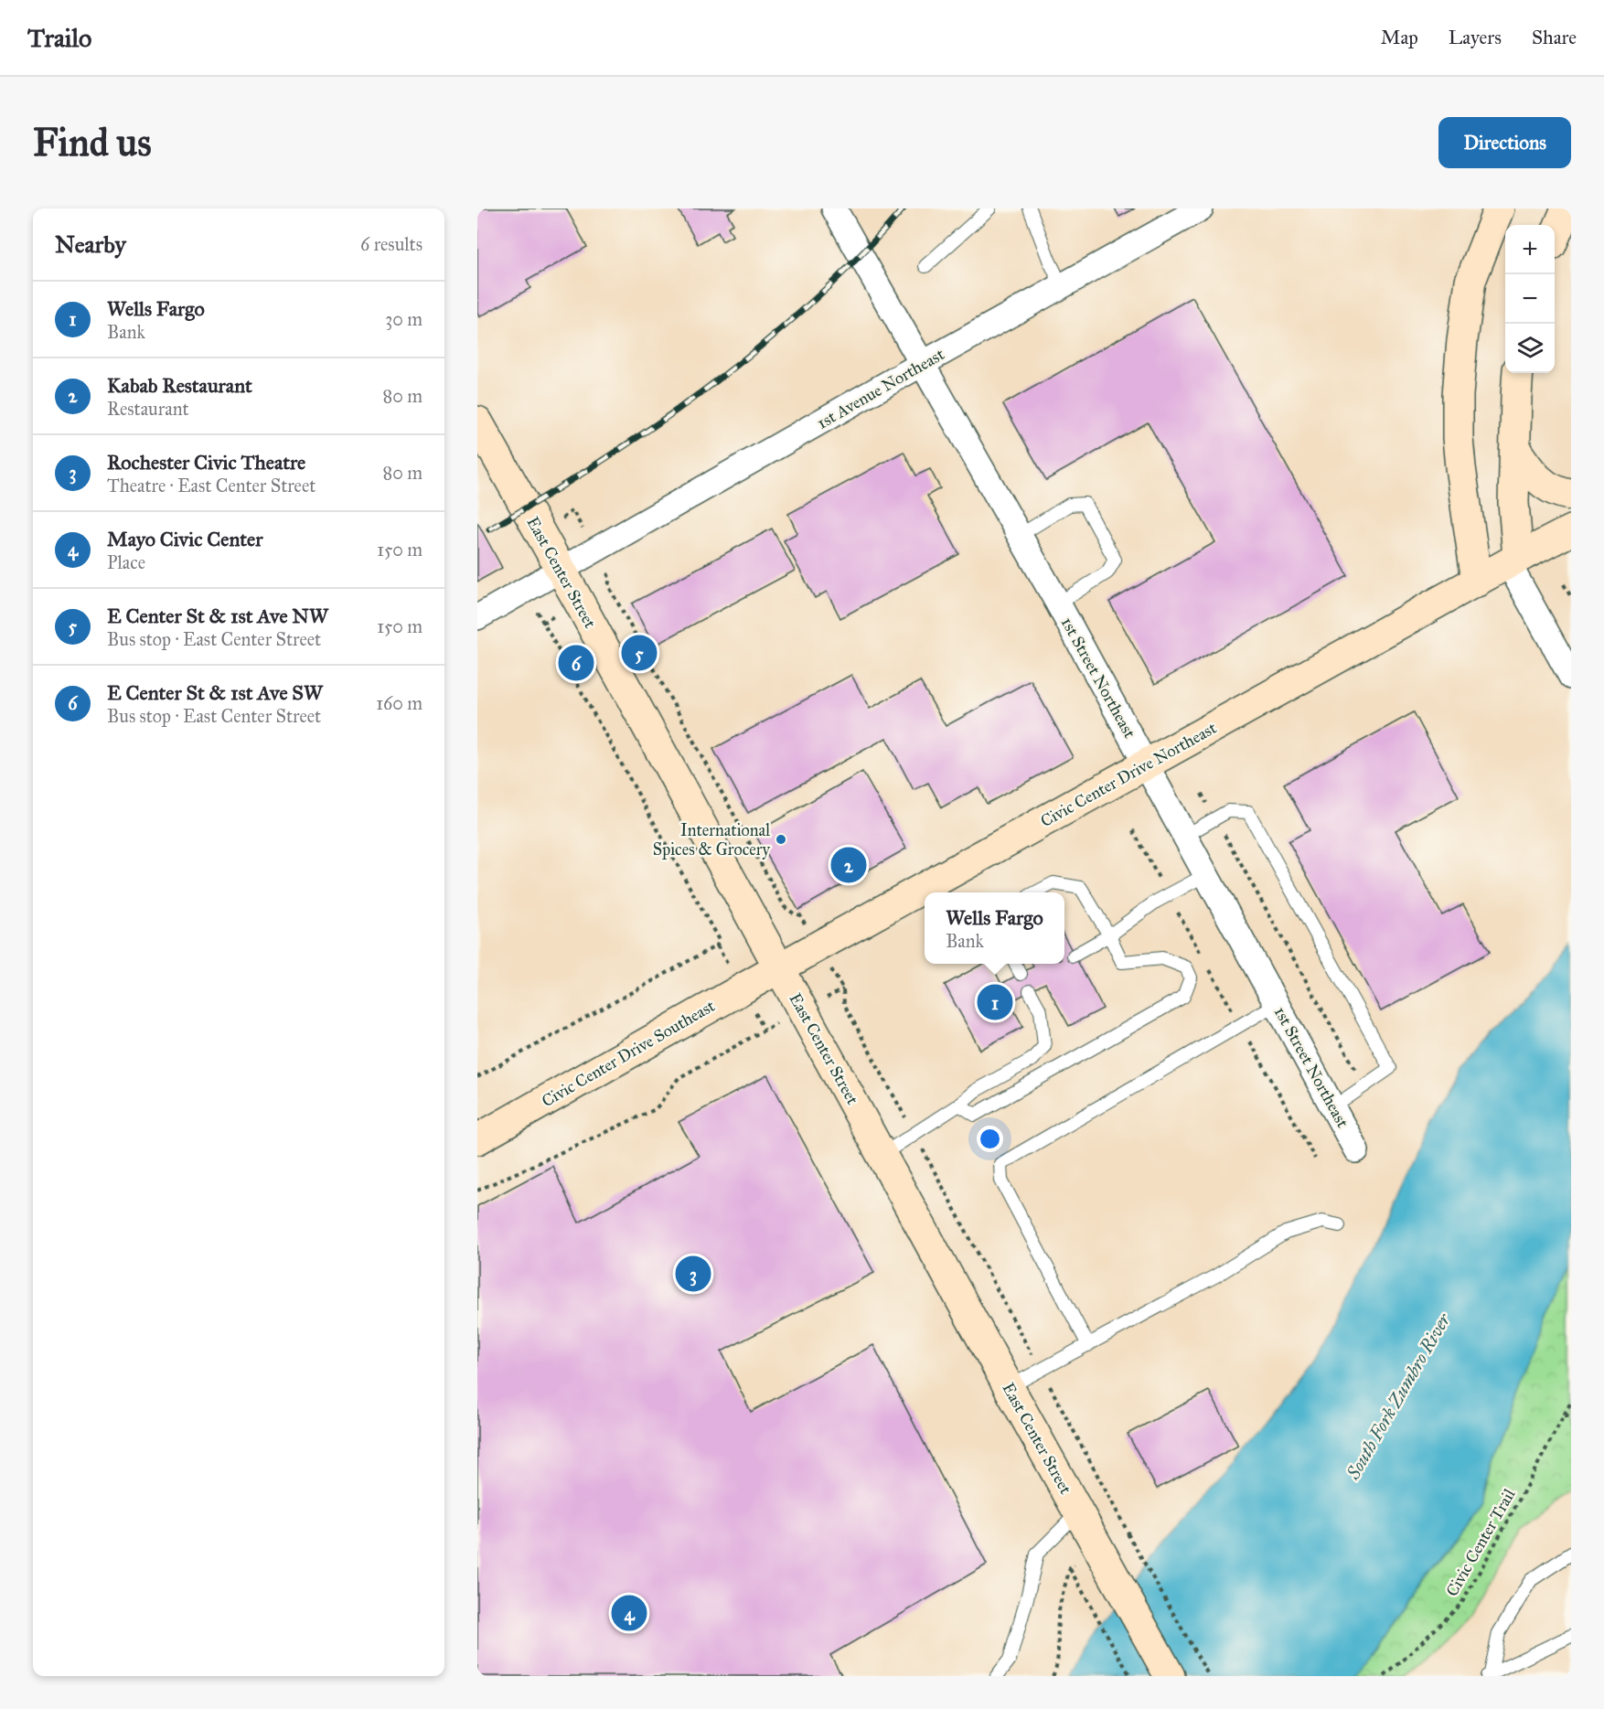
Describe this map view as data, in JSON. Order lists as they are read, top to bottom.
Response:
{
  "streets": {
    "main road": ["East Center Street", "Civic Center Drive Northeast", "Civic Center Drive Southeast"],
    "street": ["1st Avenue Northeast", "1st Street Northeast"],
    "path": ["Civic Center Trail"]
  },
  "crossings": [
    ["1st Avenue Northeast", "East Center Street"],
    ["1st Avenue Northeast", "1st Street Northeast"],
    ["East Center Street", "Civic Center Drive Northeast"],
    ["East Center Street", "Civic Center Drive Southeast"],
    ["1st Street Northeast", "Civic Center Drive Northeast"],
    ["Civic Center Drive Northeast", "Civic Center Drive Southeast"]
  ],
  "water": ["South Fork Zumbro River"],
  "places": ["International Spices & Grocery"],
  "page": {
    "header": "Trailo",
    "nav": ["Map", "Layers", "Share"],
    "buttons": "Directions",
    "title": "Find us",
    "heading": ["Nearby", "6 results"],
    "map_buttons": ["+", "−"],
    "list": [
      {
        "mark": "1",
        "name": "Wells Fargo",
        "note": "Bank",
        "value": "30 m"
      },
      {
        "mark": "2",
        "name": "Kabab Restaurant",
        "note": "Restaurant",
        "value": "80 m"
      },
      {
        "mark": "3",
        "name": "Rochester Civic Theatre",
        "note": "Theatre · East Center Street",
        "value": "80 m"
      },
      {
        "mark": "4",
        "name": "Mayo Civic Center",
        "note": "Place",
        "value": "150 m"
      },
      {
        "mark": "5",
        "name": "E Center St & 1st Ave NW",
        "note": "Bus stop · East Center Street",
        "value": "150 m"
      },
      {
        "mark": "6",
        "name": "E Center St & 1st Ave SW",
        "note": "Bus stop · East Center Street",
        "value": "160 m"
      }
    ],
    "pins": [
      "5",
      "6",
      "2",
      "1",
      "3",
      "4"
    ],
    "popup": ["Wells Fargo", "Bank"]
  }
}
